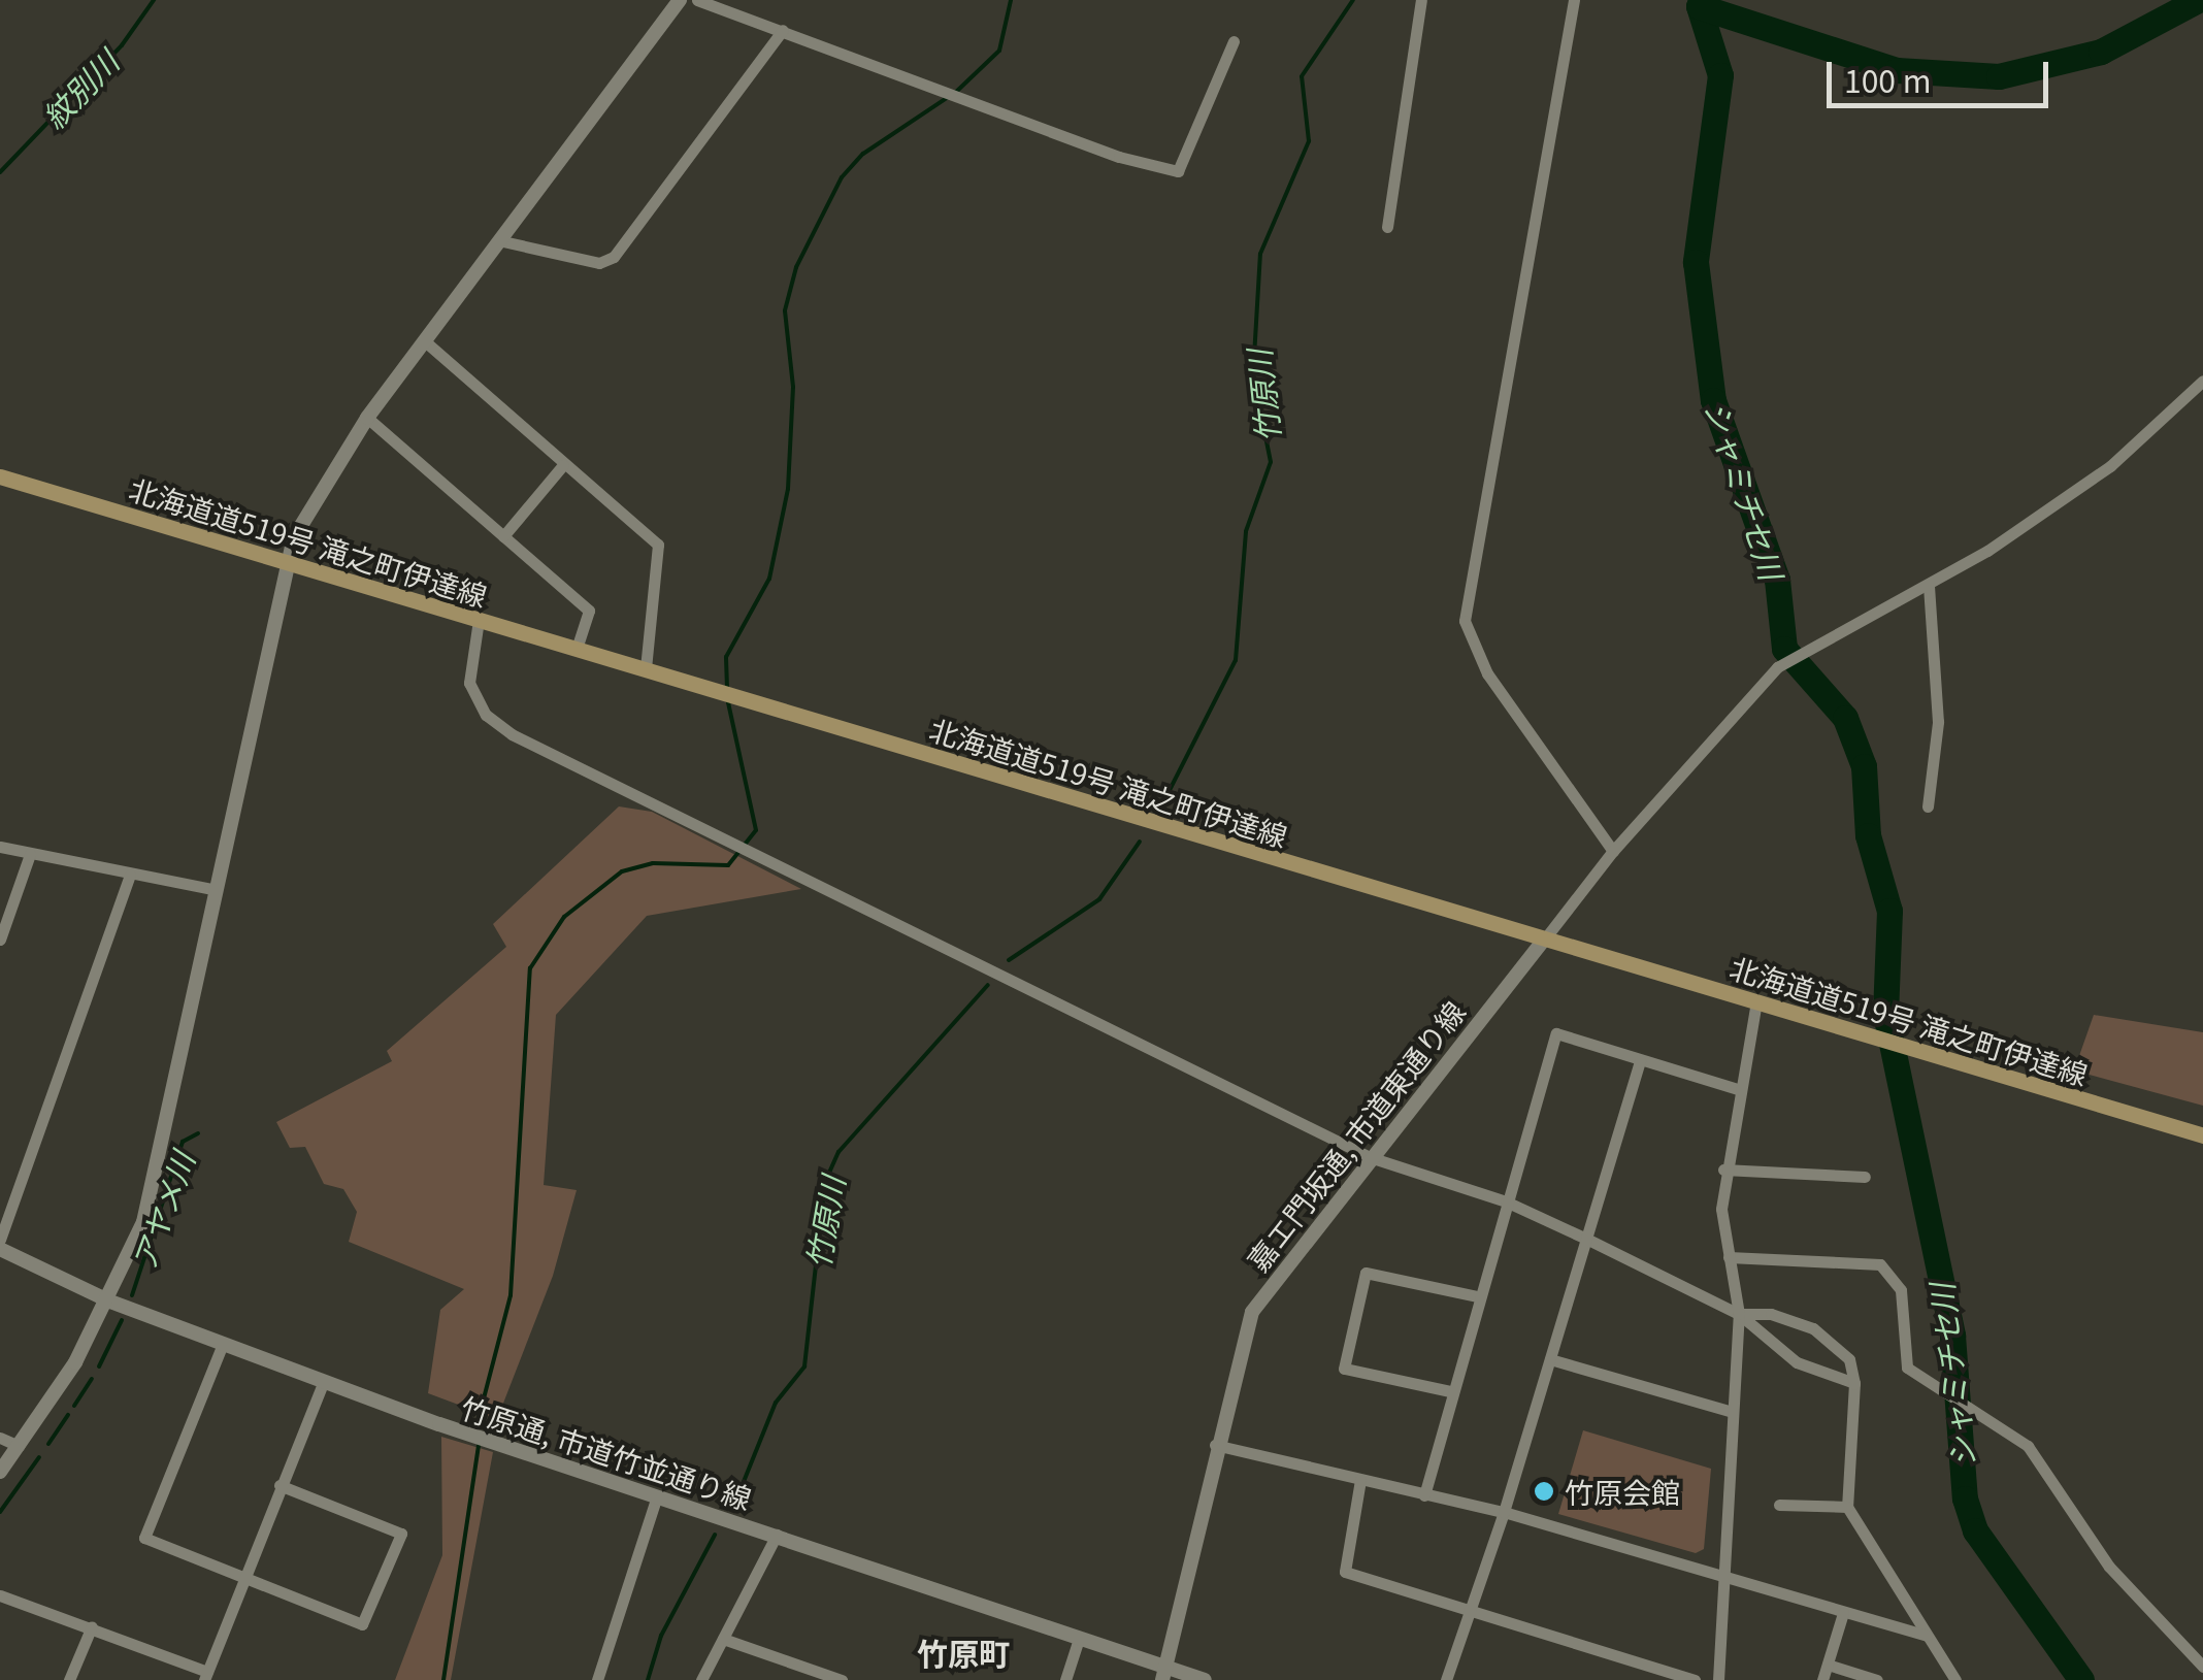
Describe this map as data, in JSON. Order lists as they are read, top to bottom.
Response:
{
  "streets": {
    "main road": ["北海道道519号 滝之町伊達線"],
    "street": ["嘉エ門坂通, 市道東通り線", "竹原通, 市道竹並通り線"]
  },
  "crossings": [
    ["北海道道519号 滝之町伊達線", "嘉エ門坂通, 市道東通り線"],
    ["嘉エ門坂通, 市道東通り線", "竹原通, 市道竹並通り線"]
  ],
  "districts": ["竹原町"],
  "water": [
    "紋別川",
    "竹原川",
    "シャミチセ川",
    "アヤメ川"
  ],
  "places": ["竹原会館"],
  "scale_bar": "100 m"
}
